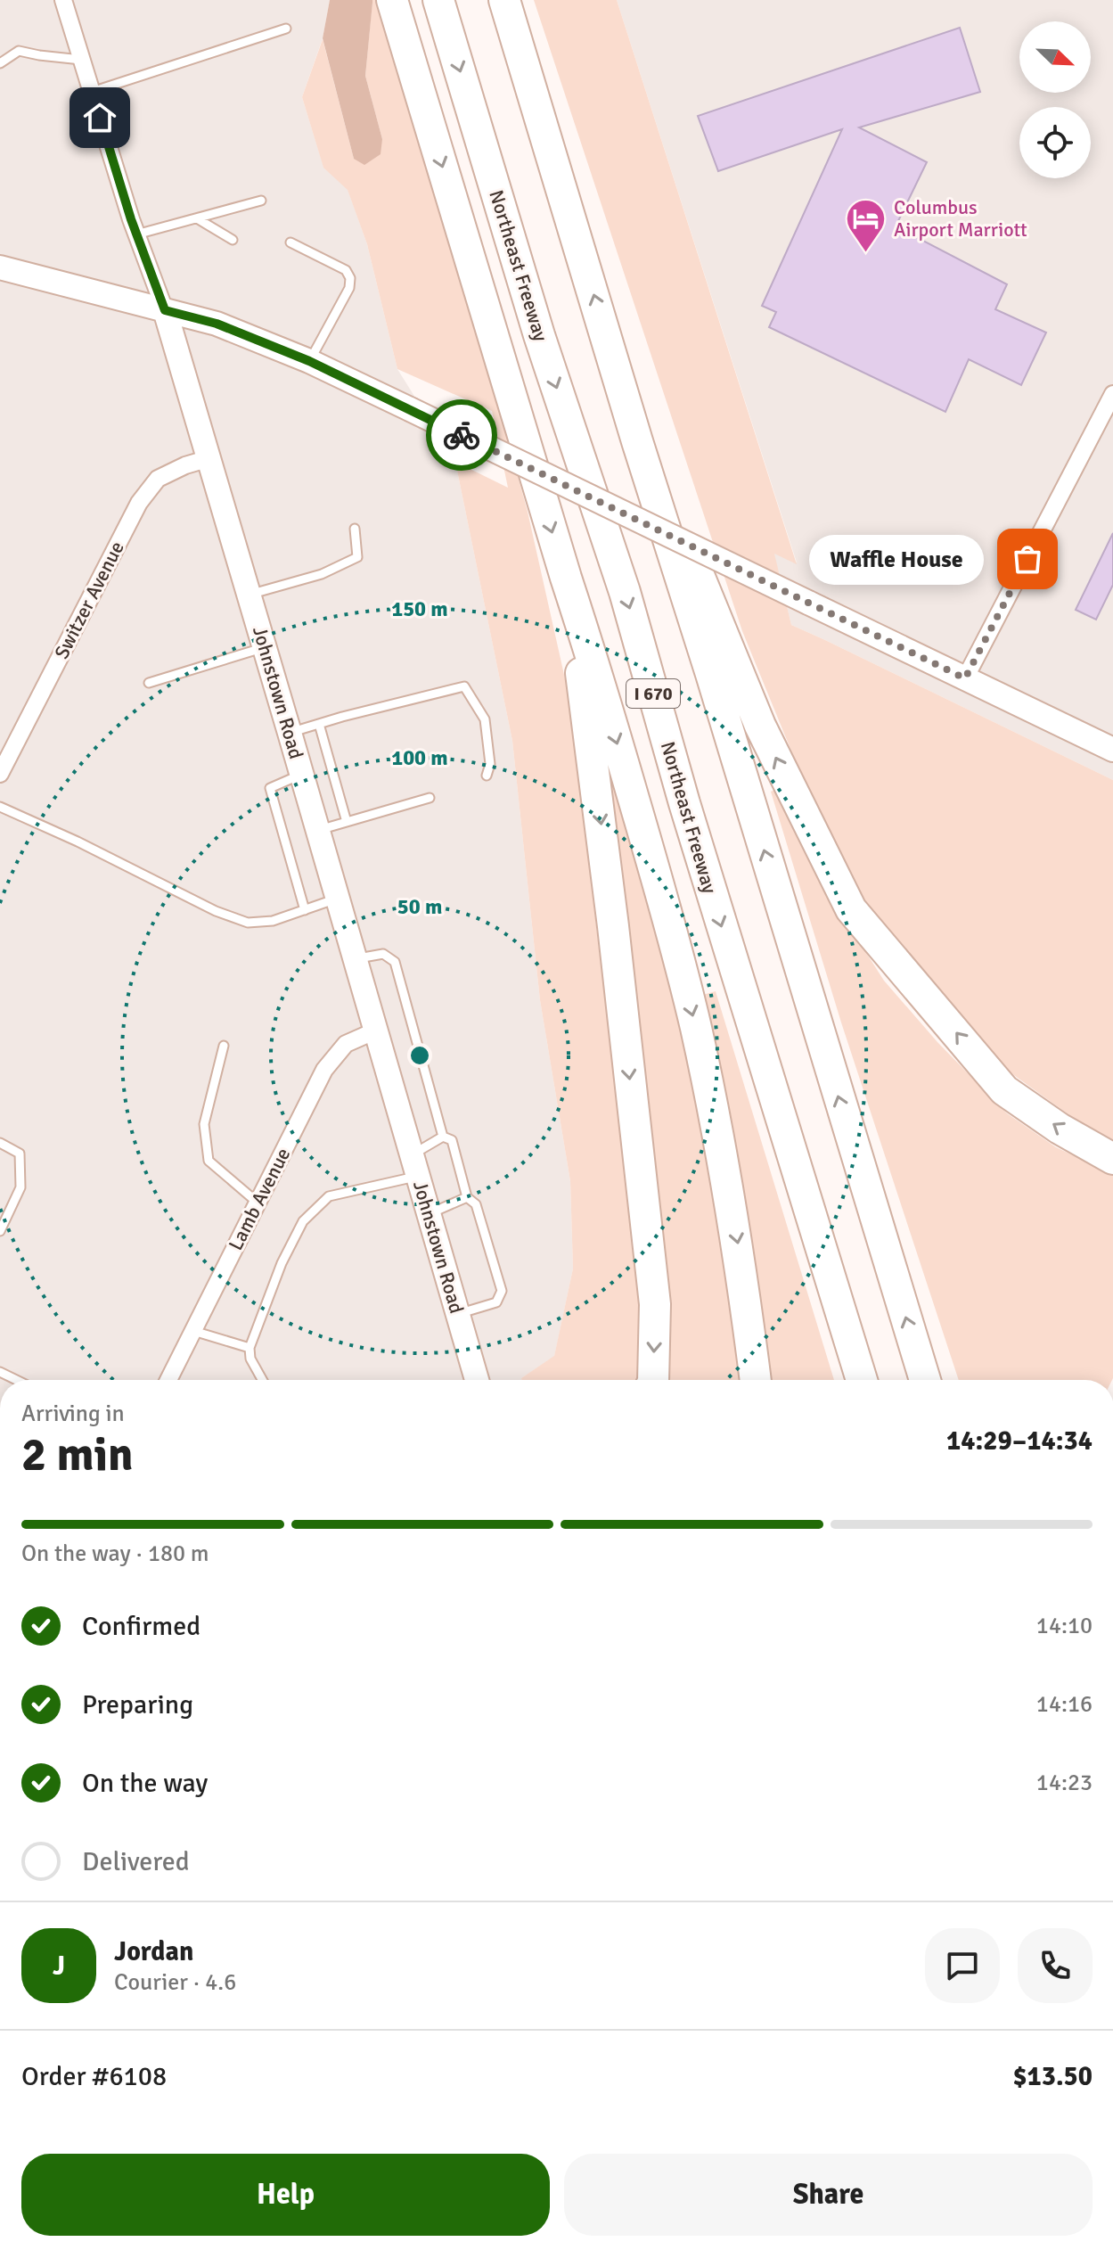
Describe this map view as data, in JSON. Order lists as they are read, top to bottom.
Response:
{
  "streets": {
    "highway": ["Northeast Freeway", "I 670"],
    "main road": ["Johnstown Road"],
    "street": ["Switzer Avenue", "Lamb Avenue"]
  },
  "crossings": [
    ["Switzer Avenue", "Johnstown Road"],
    ["Johnstown Road", "Lamb Avenue"]
  ],
  "places": {
    "hotel": ["Columbus Airport Marriott"],
    "other": ["Waffle House"]
  },
  "north": "bottom right",
  "page": {
    "bubble": "Waffle House",
    "heading": ["2 min", "Arriving in", "14:29–14:34"],
    "panel": [
      "Jordan",
      "Courier · 4.6",
      "Order #6108",
      "$13.50"
    ],
    "bar": "On the way · 180 m",
    "list": [
      ["Confirmed", "14:10"],
      ["Preparing", "14:16"],
      ["On the way", "14:23"],
      "Delivered"
    ],
    "round": "J",
    "buttons": ["Help", "Share"]
  },
  "rings": ["150 m", "100 m", "50 m"]
}
